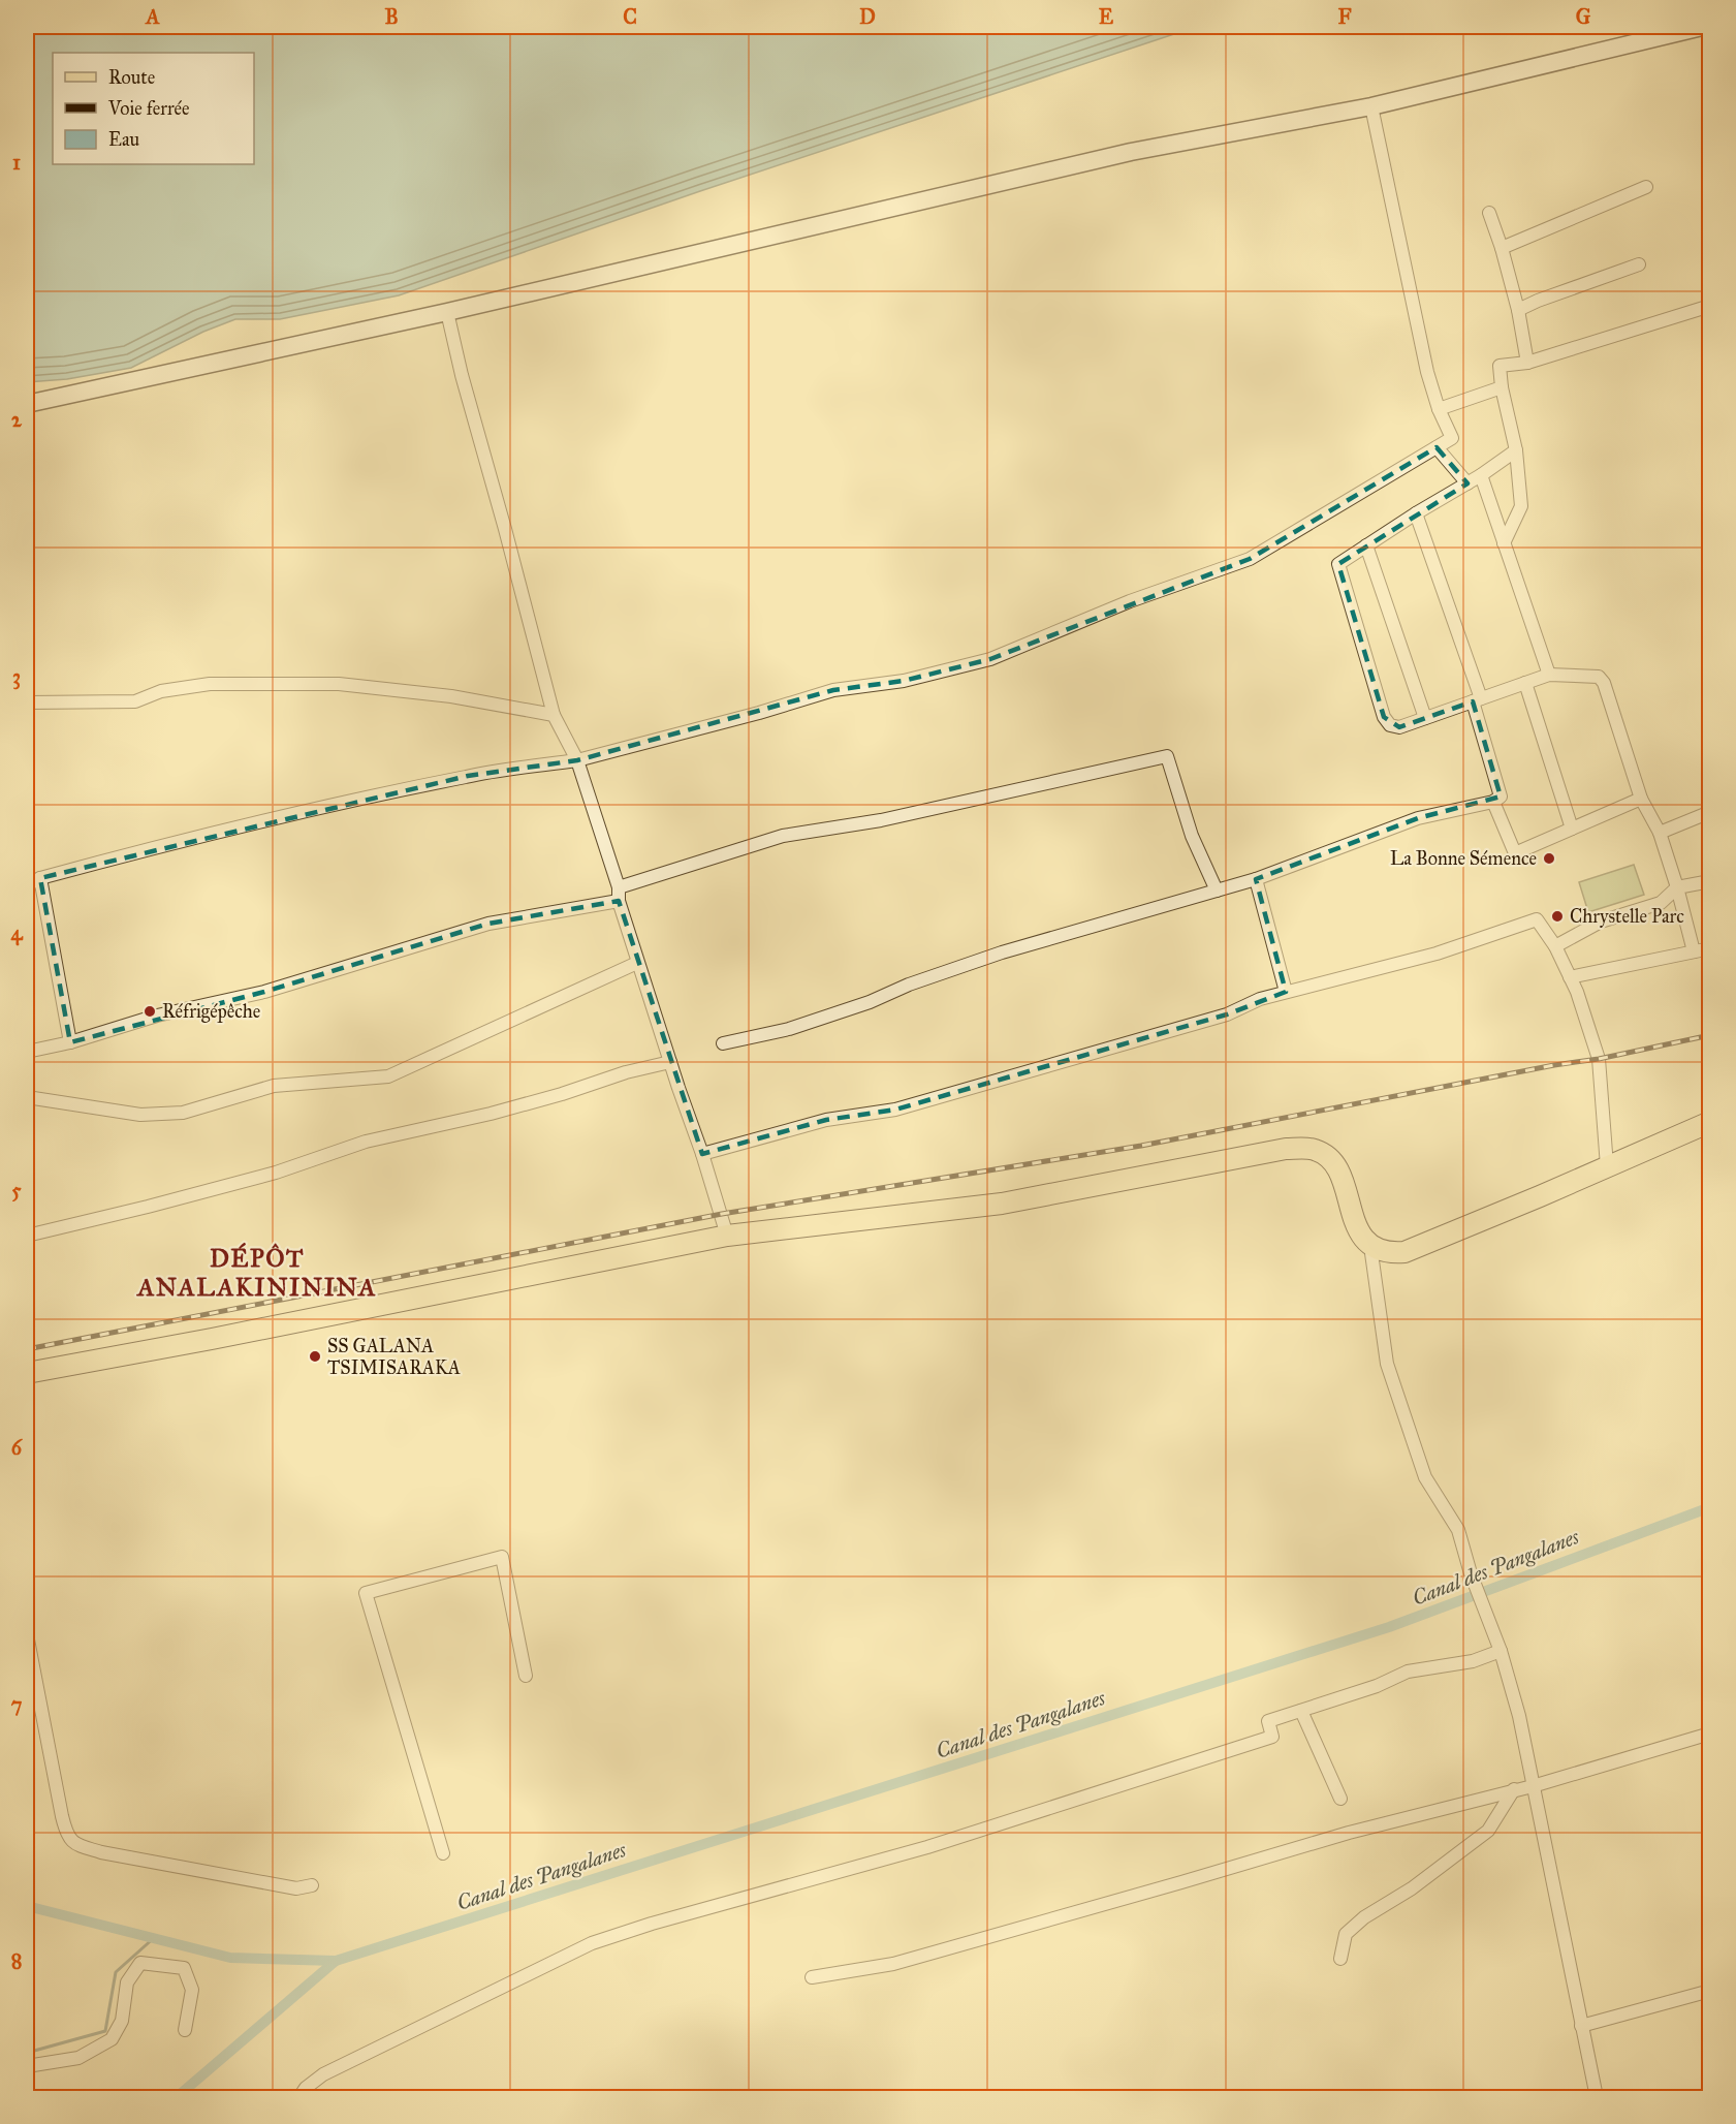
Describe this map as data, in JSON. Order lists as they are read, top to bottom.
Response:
{
  "districts": ["DÉPÔT ANALAKINININA"],
  "water": ["Canal des Pangalanes"],
  "places": [
    "La Bonne Sémence",
    "Chrystelle Parc",
    "Réfrigépêche",
    "SS GALANA TSIMISARAKA"
  ],
  "legend": ["Route", "Voie ferrée", "Eau"],
  "grid": {
    "columns": [
      "A",
      "B",
      "C",
      "D",
      "E",
      "F",
      "G"
    ],
    "rows": [
      "1",
      "2",
      "3",
      "4",
      "5",
      "6",
      "7",
      "8"
    ]
  }
}
